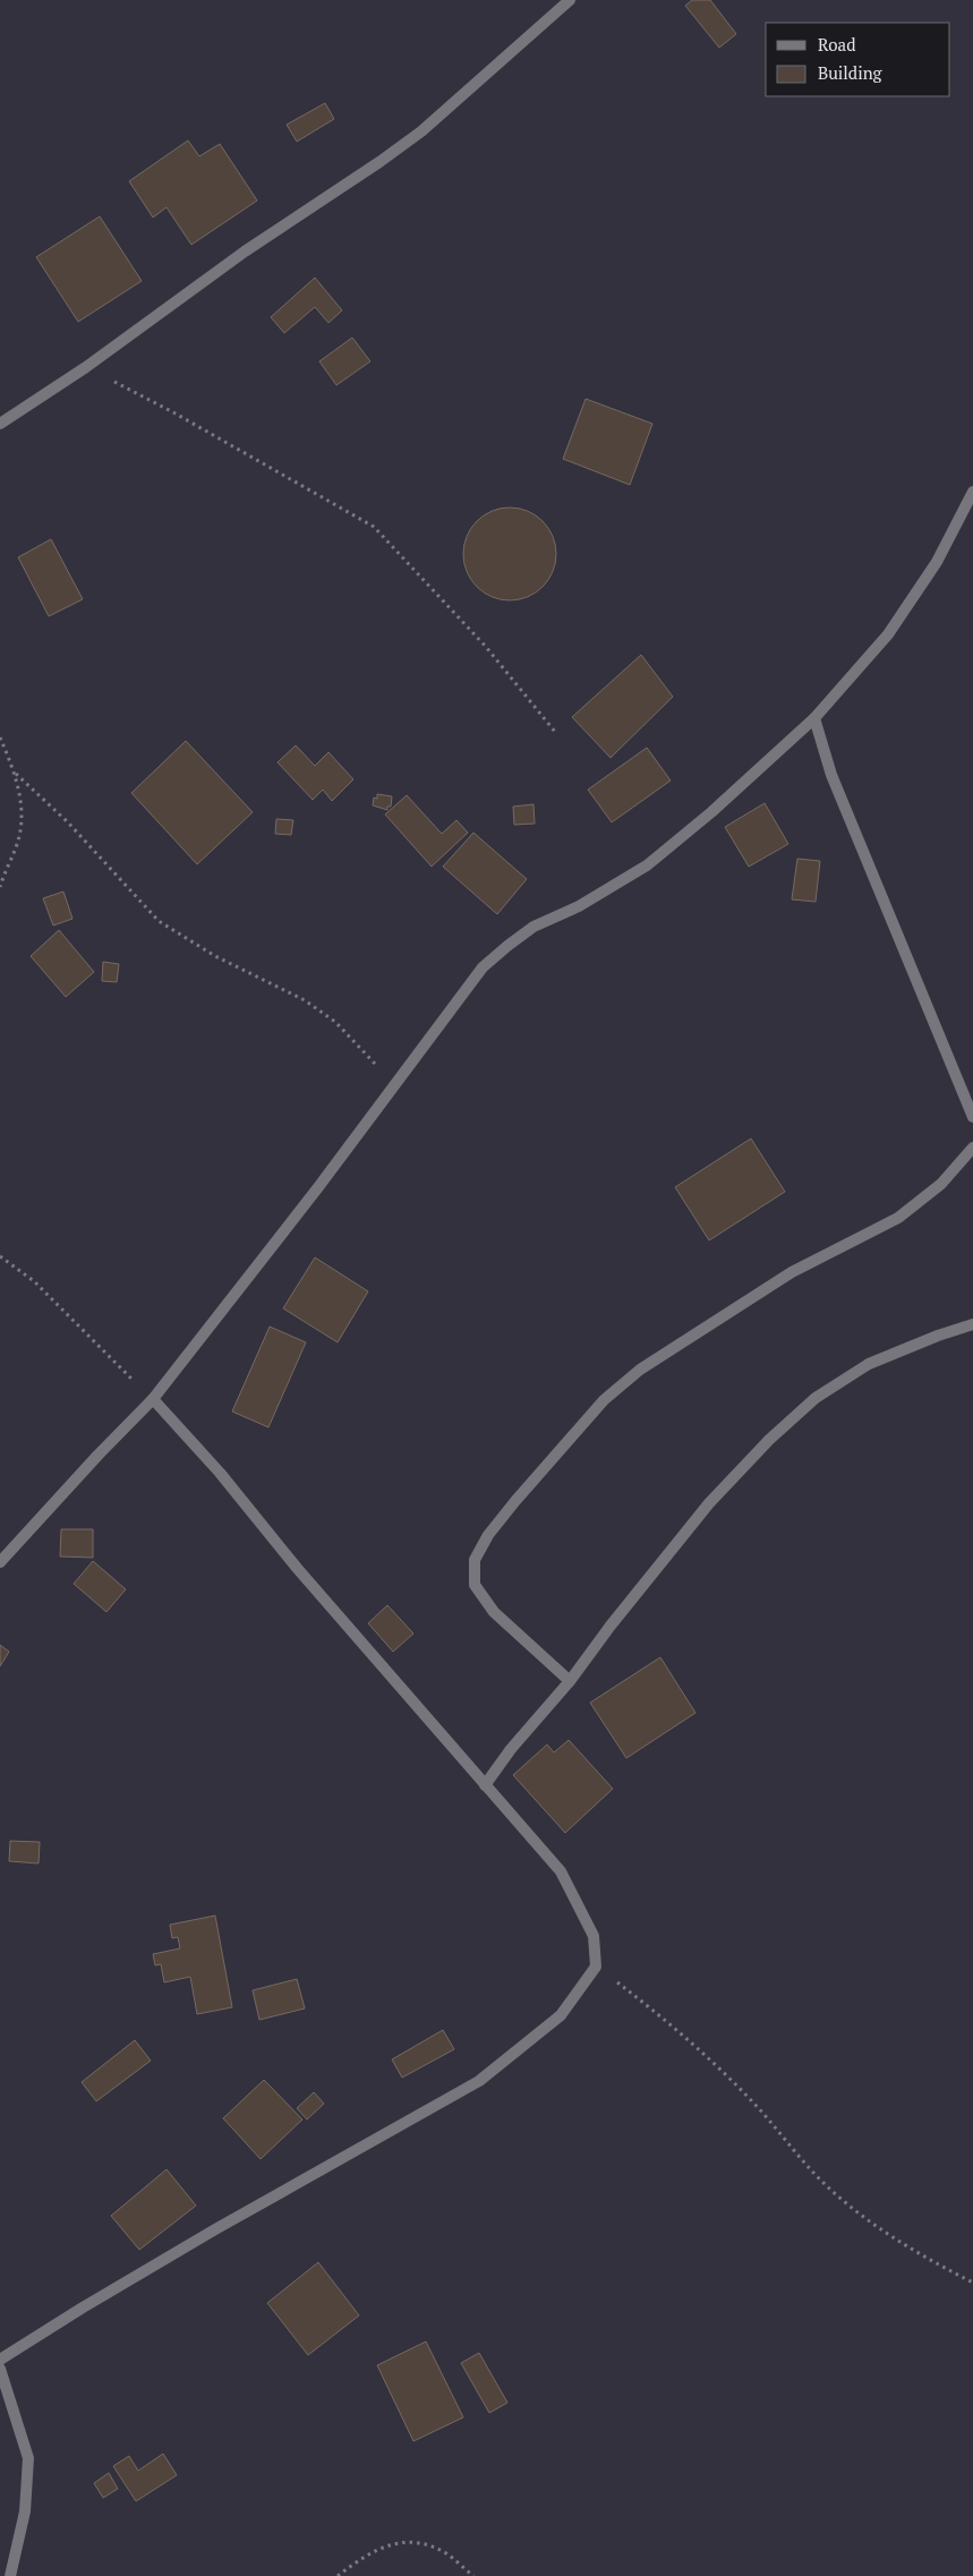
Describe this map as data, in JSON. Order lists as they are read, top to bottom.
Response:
{
  "legend": ["Road", "Building"]
}
